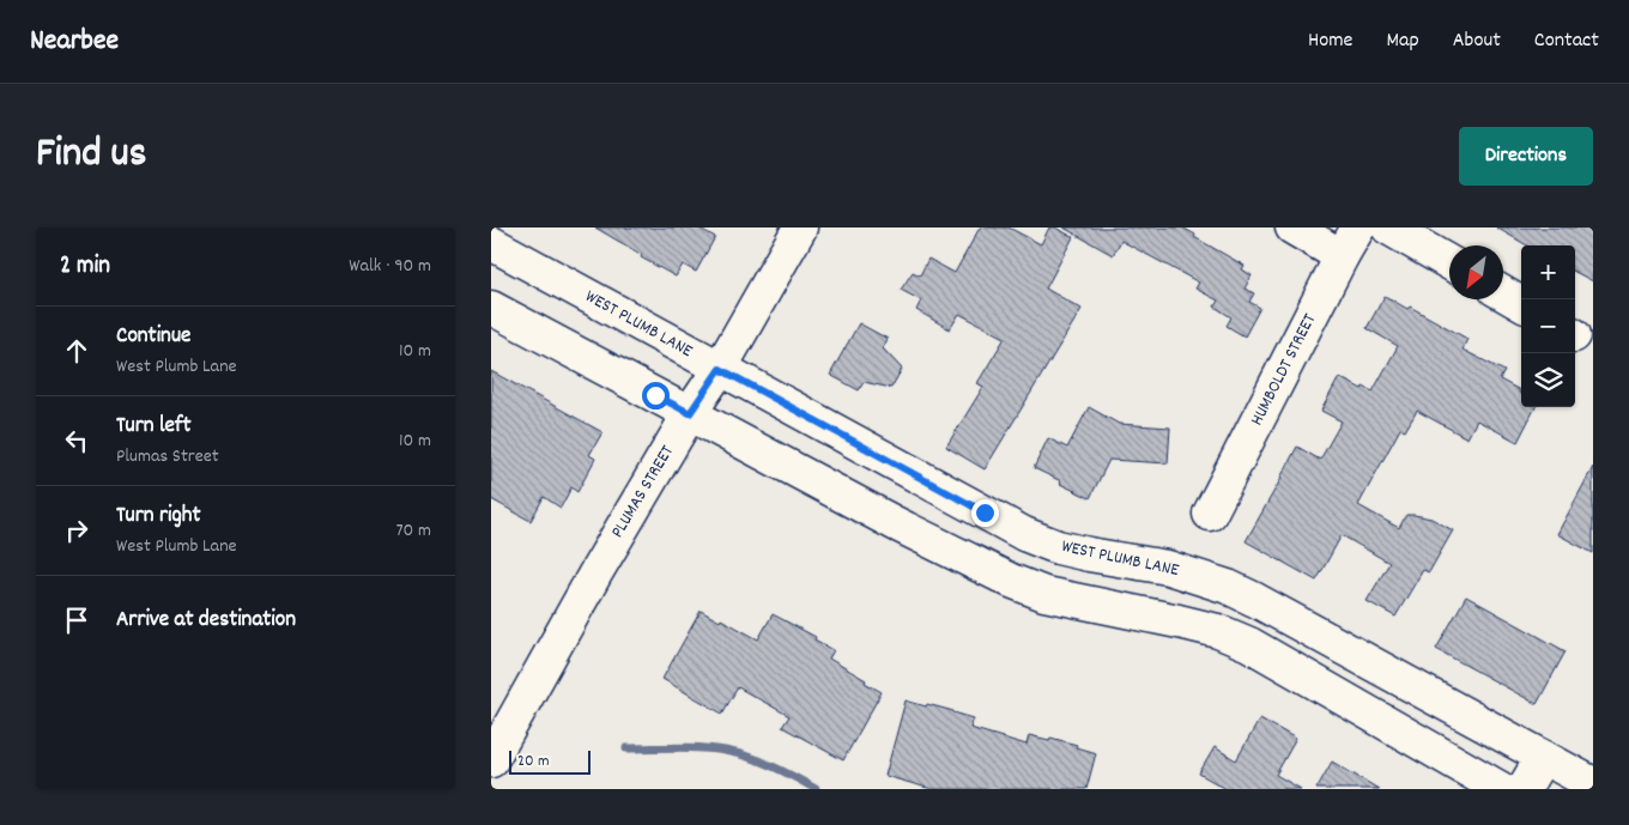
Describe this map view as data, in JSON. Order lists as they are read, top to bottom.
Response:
{
  "streets": {
    "main road": ["WEST PLUMB LANE", "HUMBOLDT STREET", "PLUMAS STREET"]
  },
  "crossings": [
    ["WEST PLUMB LANE", "PLUMAS STREET"]
  ],
  "scale_bar": "20 m",
  "north": "bottom left",
  "page": {
    "header": "Nearbee",
    "nav": [
      "Home",
      "Map",
      "About",
      "Contact"
    ],
    "title": "Find us",
    "buttons": "Directions",
    "heading": ["2 min", "Walk · 90 m"],
    "map_buttons": ["+", "−"],
    "list": [
      ["Continue", "West Plumb Lane", "10 m"],
      ["Turn left", "Plumas Street", "10 m"],
      ["Turn right", "West Plumb Lane", "70 m"],
      "Arrive at destination"
    ],
    "scale": "20 m"
  }
}
